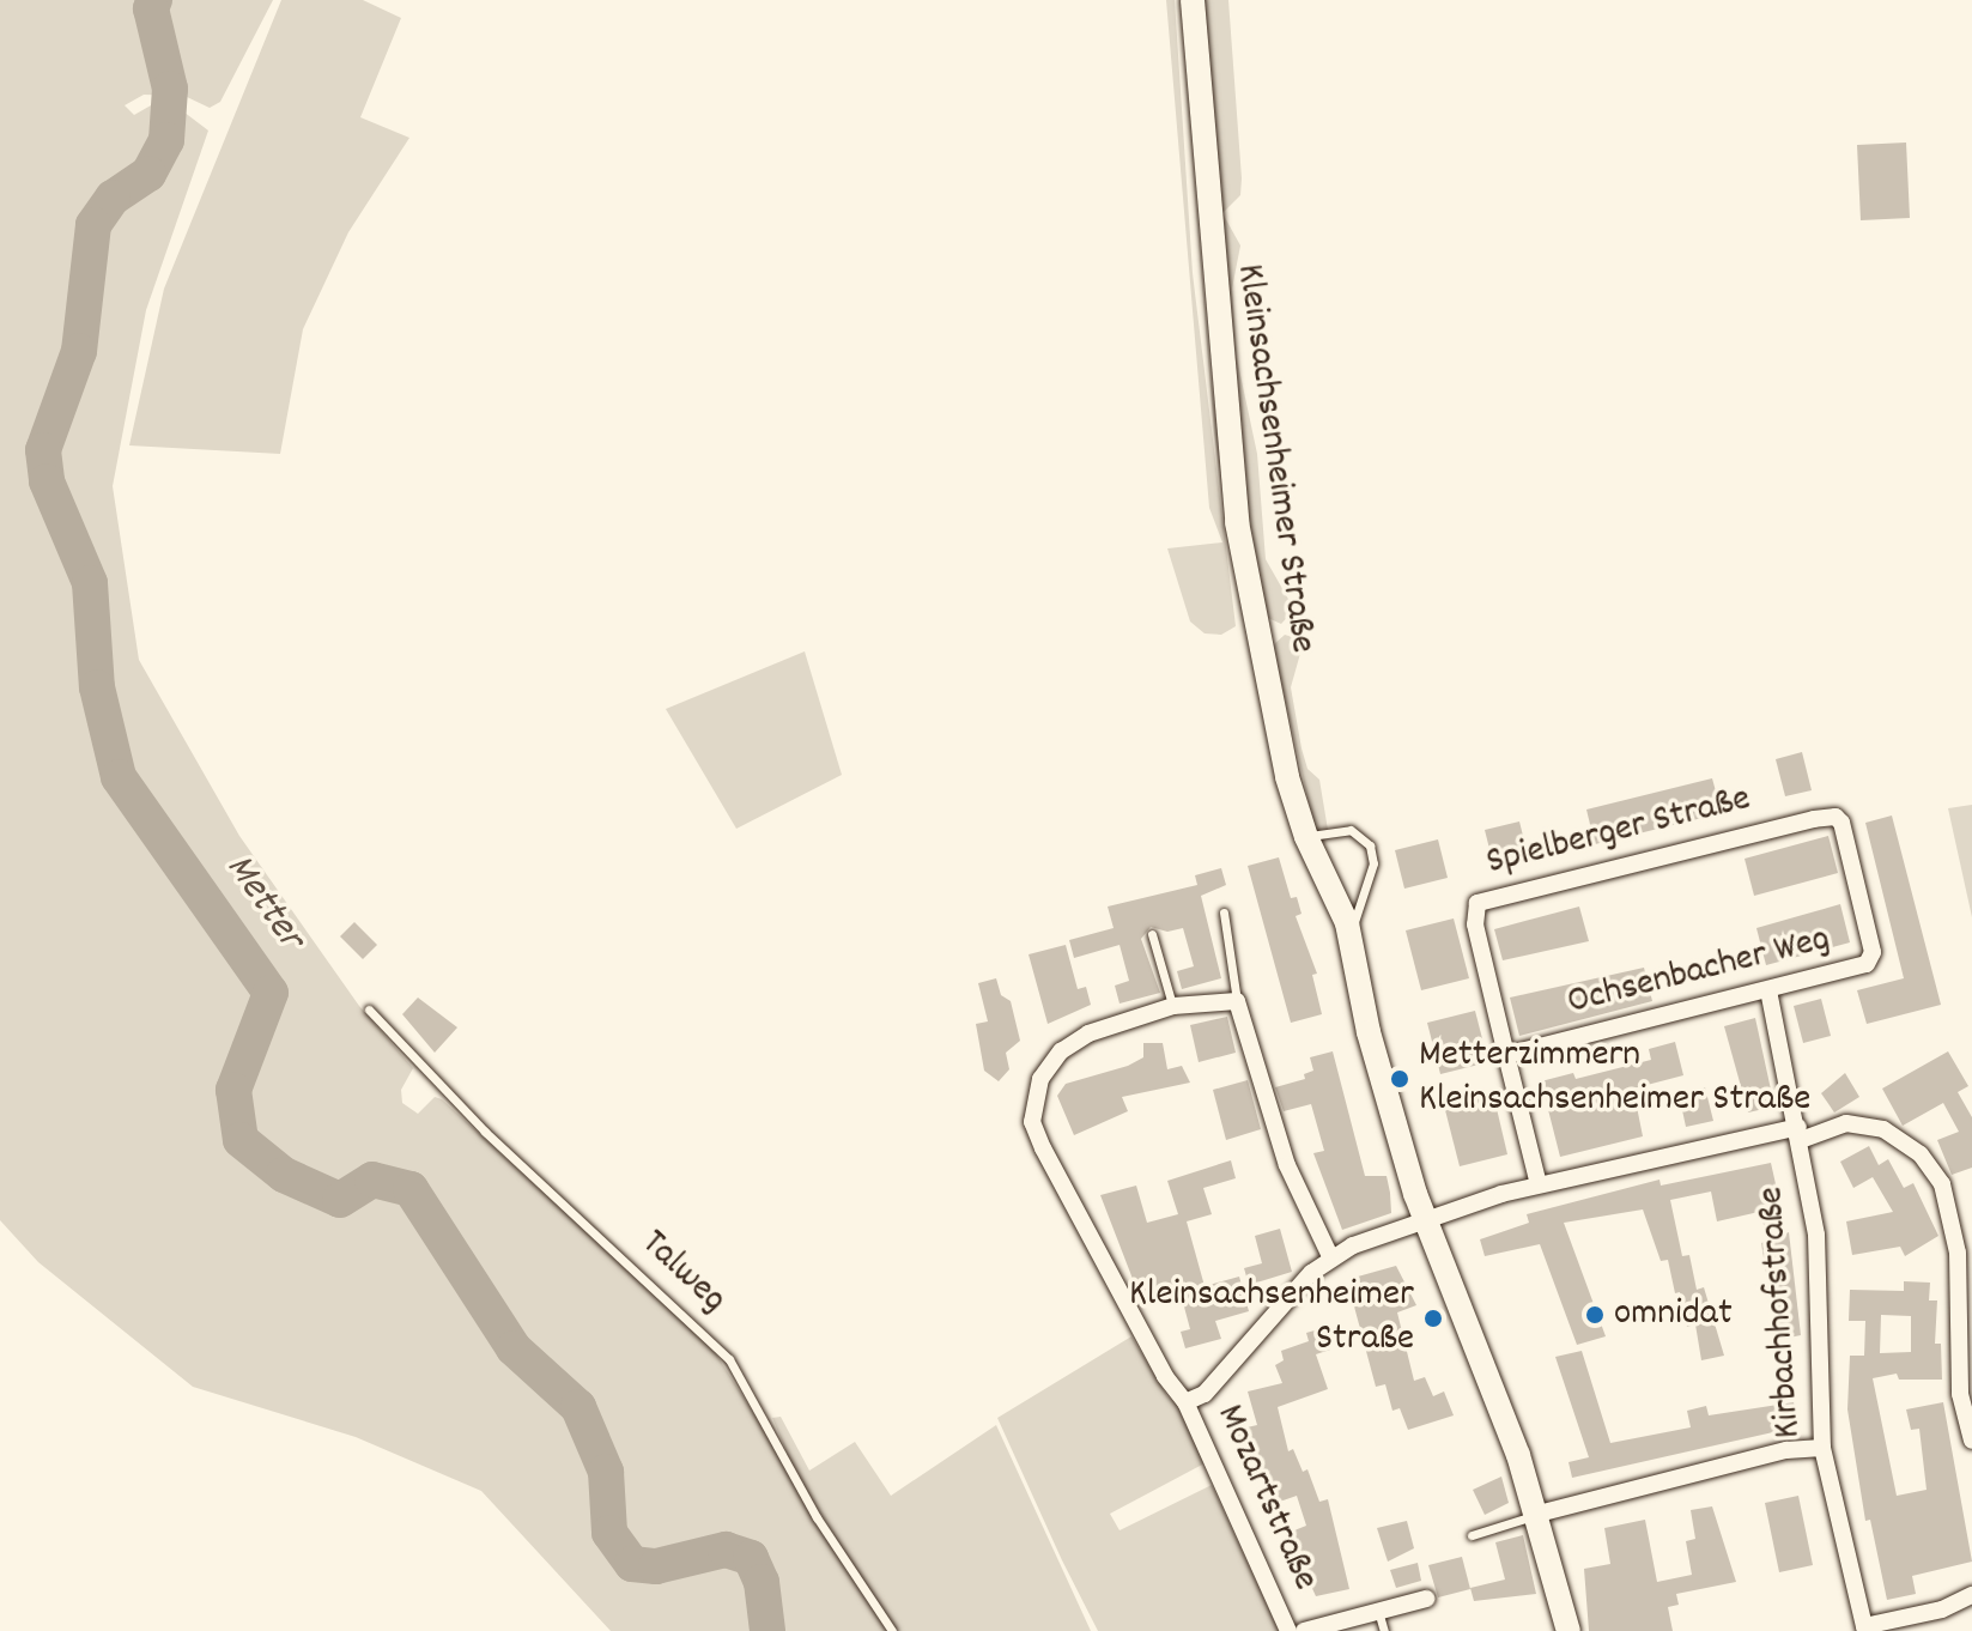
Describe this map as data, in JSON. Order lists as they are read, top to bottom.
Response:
{
  "streets": {
    "main road": ["Kleinsachsenheimer Straße"],
    "street": [
      "Spielberger Straße",
      "Ochsenbacher Weg",
      "Kirbachhofstraße",
      "Mozartstraße"
    ],
    "lane": ["Talweg"]
  },
  "crossings": [
    ["Spielberger Straße", "Ochsenbacher Weg"],
    ["Ochsenbacher Weg", "Kirbachhofstraße"]
  ],
  "water": ["Metter"],
  "places": ["Metterzimmern Kleinsachsenheimer Straße", "omnidat", "Kleinsachsenheimer Straße"]
}
